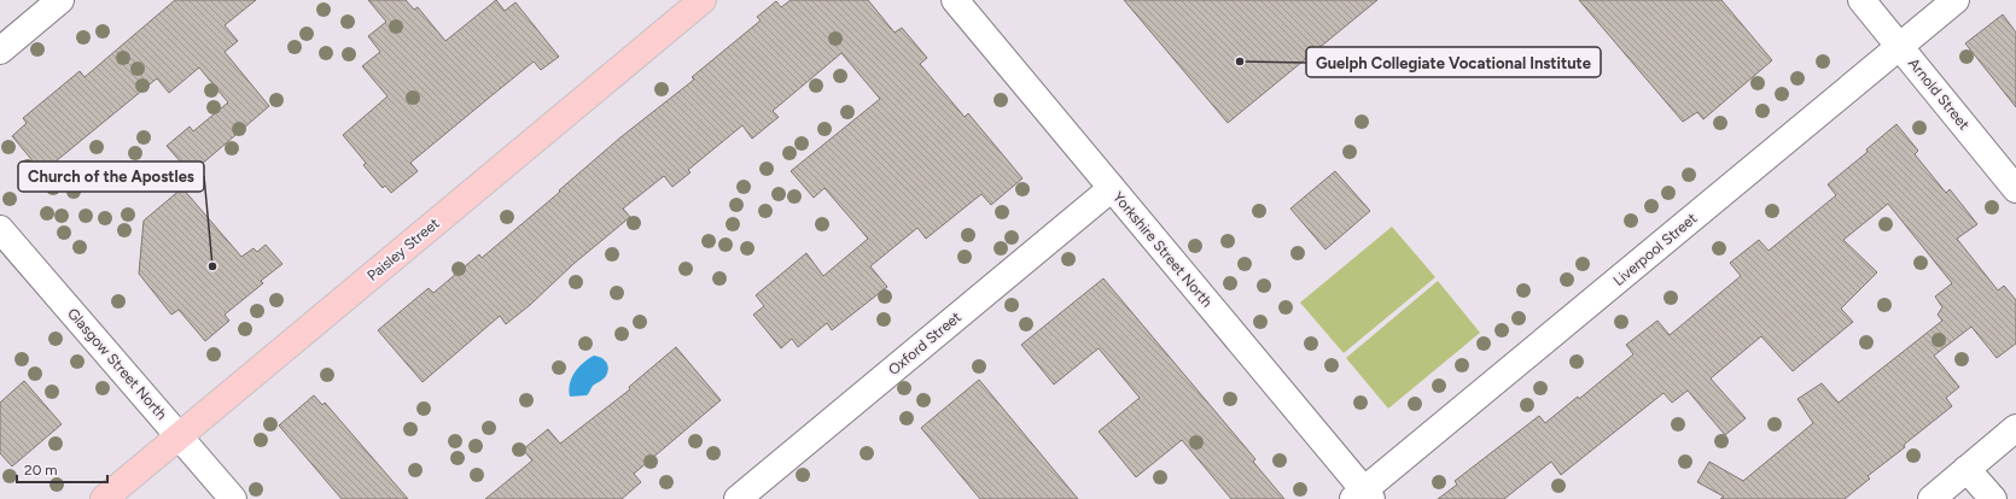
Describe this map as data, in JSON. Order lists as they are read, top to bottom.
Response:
{
  "streets": {
    "main road": ["Paisley Street"],
    "street": [
      "Arnold Street",
      "Yorkshire Street North",
      "Liverpool Street",
      "Oxford Street",
      "Glasgow Street North"
    ]
  },
  "crossings": [
    ["Arnold Street", "Liverpool Street"],
    ["Paisley Street", "Glasgow Street North"],
    ["Yorkshire Street North", "Liverpool Street"],
    ["Yorkshire Street North", "Oxford Street"]
  ],
  "places": ["Guelph Collegiate Vocational Institute", "Church of the Apostles"],
  "scale_bar": "20 m"
}
